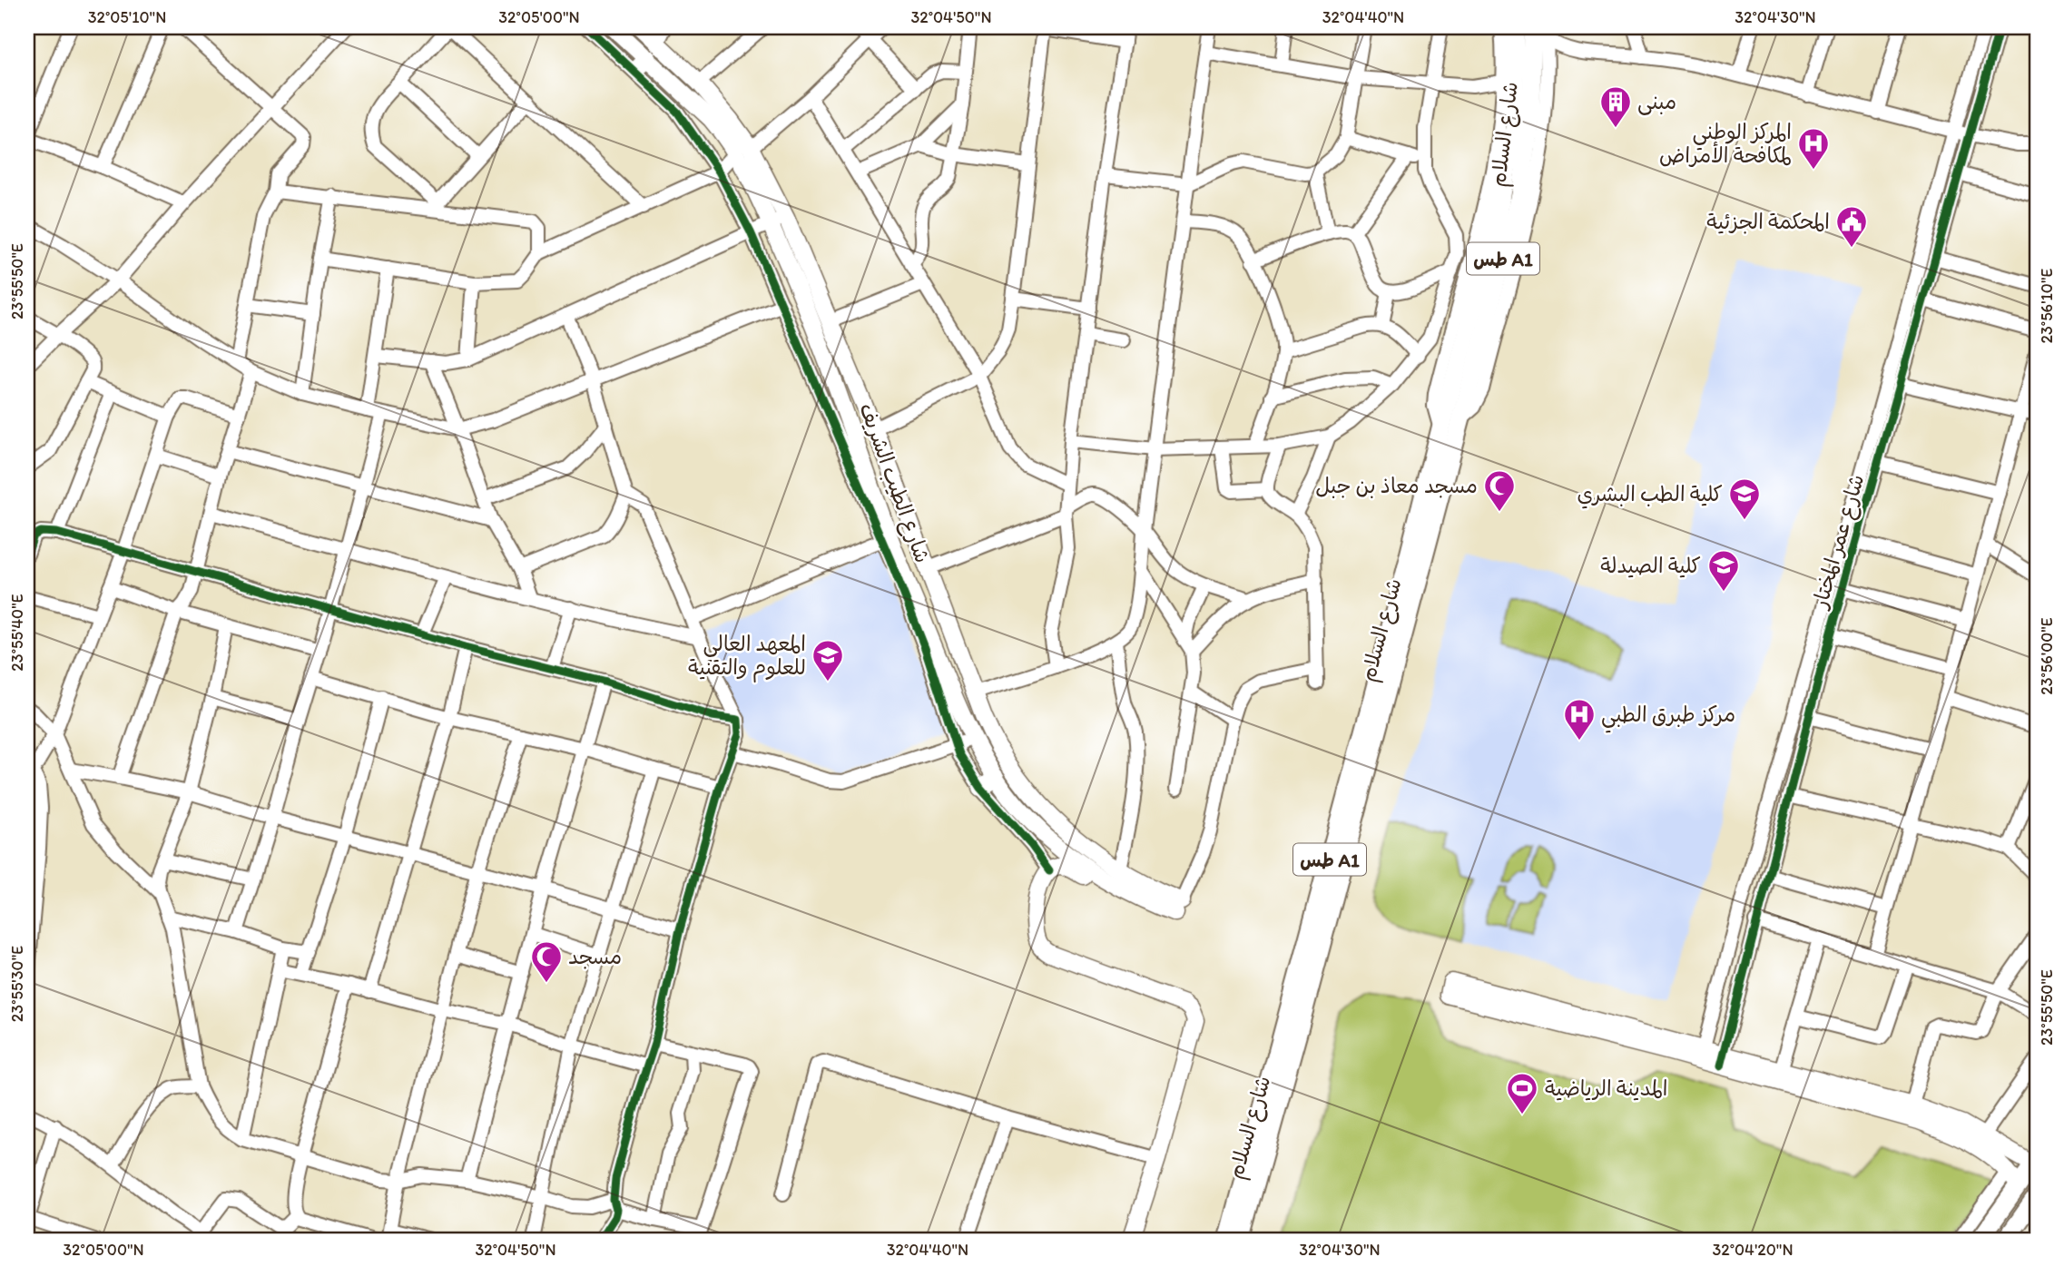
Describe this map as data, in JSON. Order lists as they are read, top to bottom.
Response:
{
  "streets": {
    "highway": ["شارع السلام", "طس A1"],
    "main road": ["شارع الطيب الشريف"],
    "street": ["شارع عمر المختار"]
  },
  "places": {
    "building": ["مبنى"],
    "hospital": ["المركز الوطني لمكافحة الأمراض", "مركز طبرق الطبي"],
    "public building": ["المحكمة الجزئية"],
    "mosque": ["مسجد معاذ بن جبل", "مسجد"],
    "school or university": ["كلية الطب البشري", "كلية الصيدلة", "المعهد العالي للعلوم والتقنية"],
    "sports": ["المدينة الرياضية"]
  },
  "coordinates": [
    "32°05'10\"N",
    "32°05'00\"N",
    "32°04'50\"N",
    "32°04'40\"N",
    "32°04'30\"N",
    "23°55'50\"E",
    "23°56'10\"E",
    "23°55'40\"E",
    "23°56'00\"E",
    "23°55'30\"E",
    "32°04'20\"N"
  ]
}
